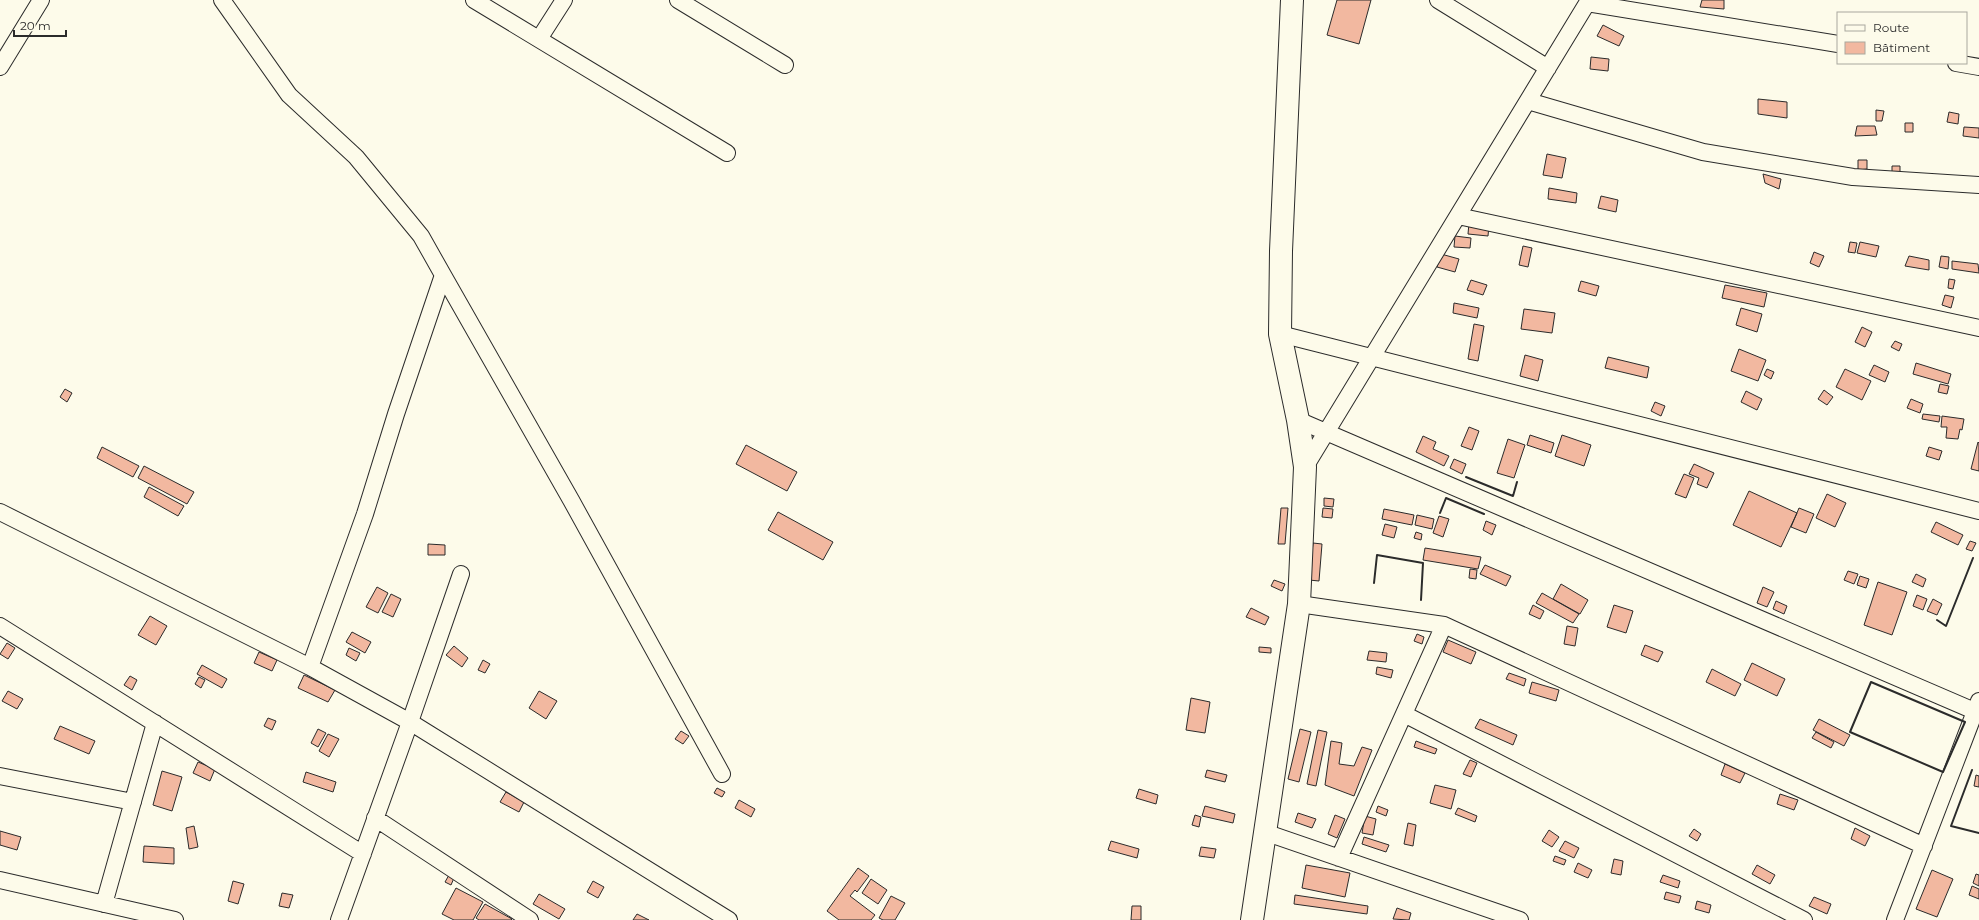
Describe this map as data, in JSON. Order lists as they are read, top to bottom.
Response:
{
  "legend": ["Route", "Bâtiment"],
  "scale_bar": "20 m"
}
